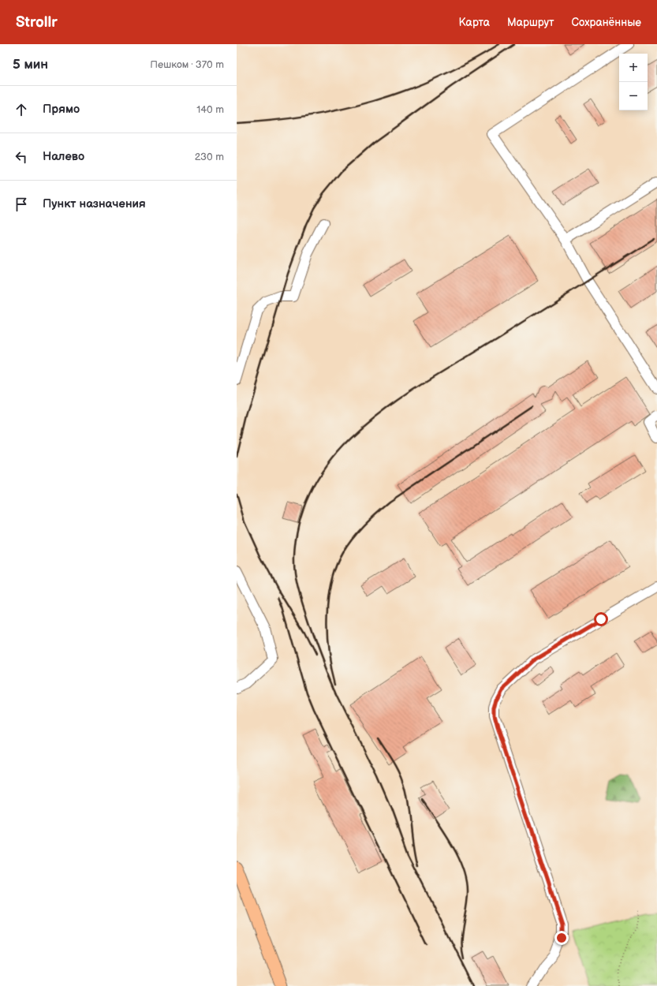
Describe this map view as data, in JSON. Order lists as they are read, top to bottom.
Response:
{
  "page": {
    "header": "Strollr",
    "nav": ["Карта", "Маршрут", "Сохранённые"],
    "heading": ["5 мин", "Пешком · 370 m"],
    "map_buttons": ["+", "−"],
    "list": [
      ["Прямо", "140 m"],
      ["Налево", "230 m"],
      "Пункт назначения"
    ]
  }
}
